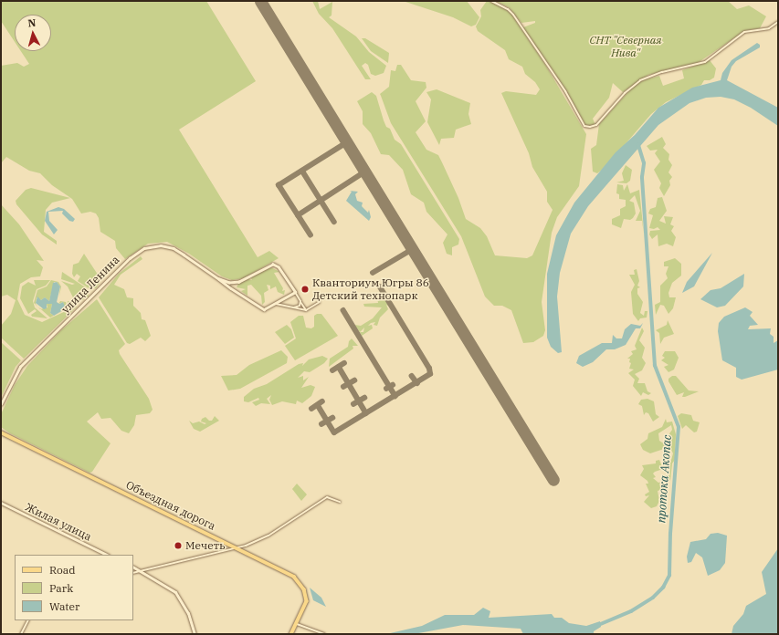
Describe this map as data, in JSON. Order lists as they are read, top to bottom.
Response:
{
  "streets": {
    "main road": ["Объездная дорога", "Жилая улица"],
    "street": ["улица Ленина"]
  },
  "water": ["протока Акопас"],
  "parks": ["СНТ \"Северная Нива\""],
  "places": ["Кванториум Югры 86 Детский технопарк", "Мечеть"],
  "legend": ["Road", "Park", "Water"],
  "north": "top"
}
